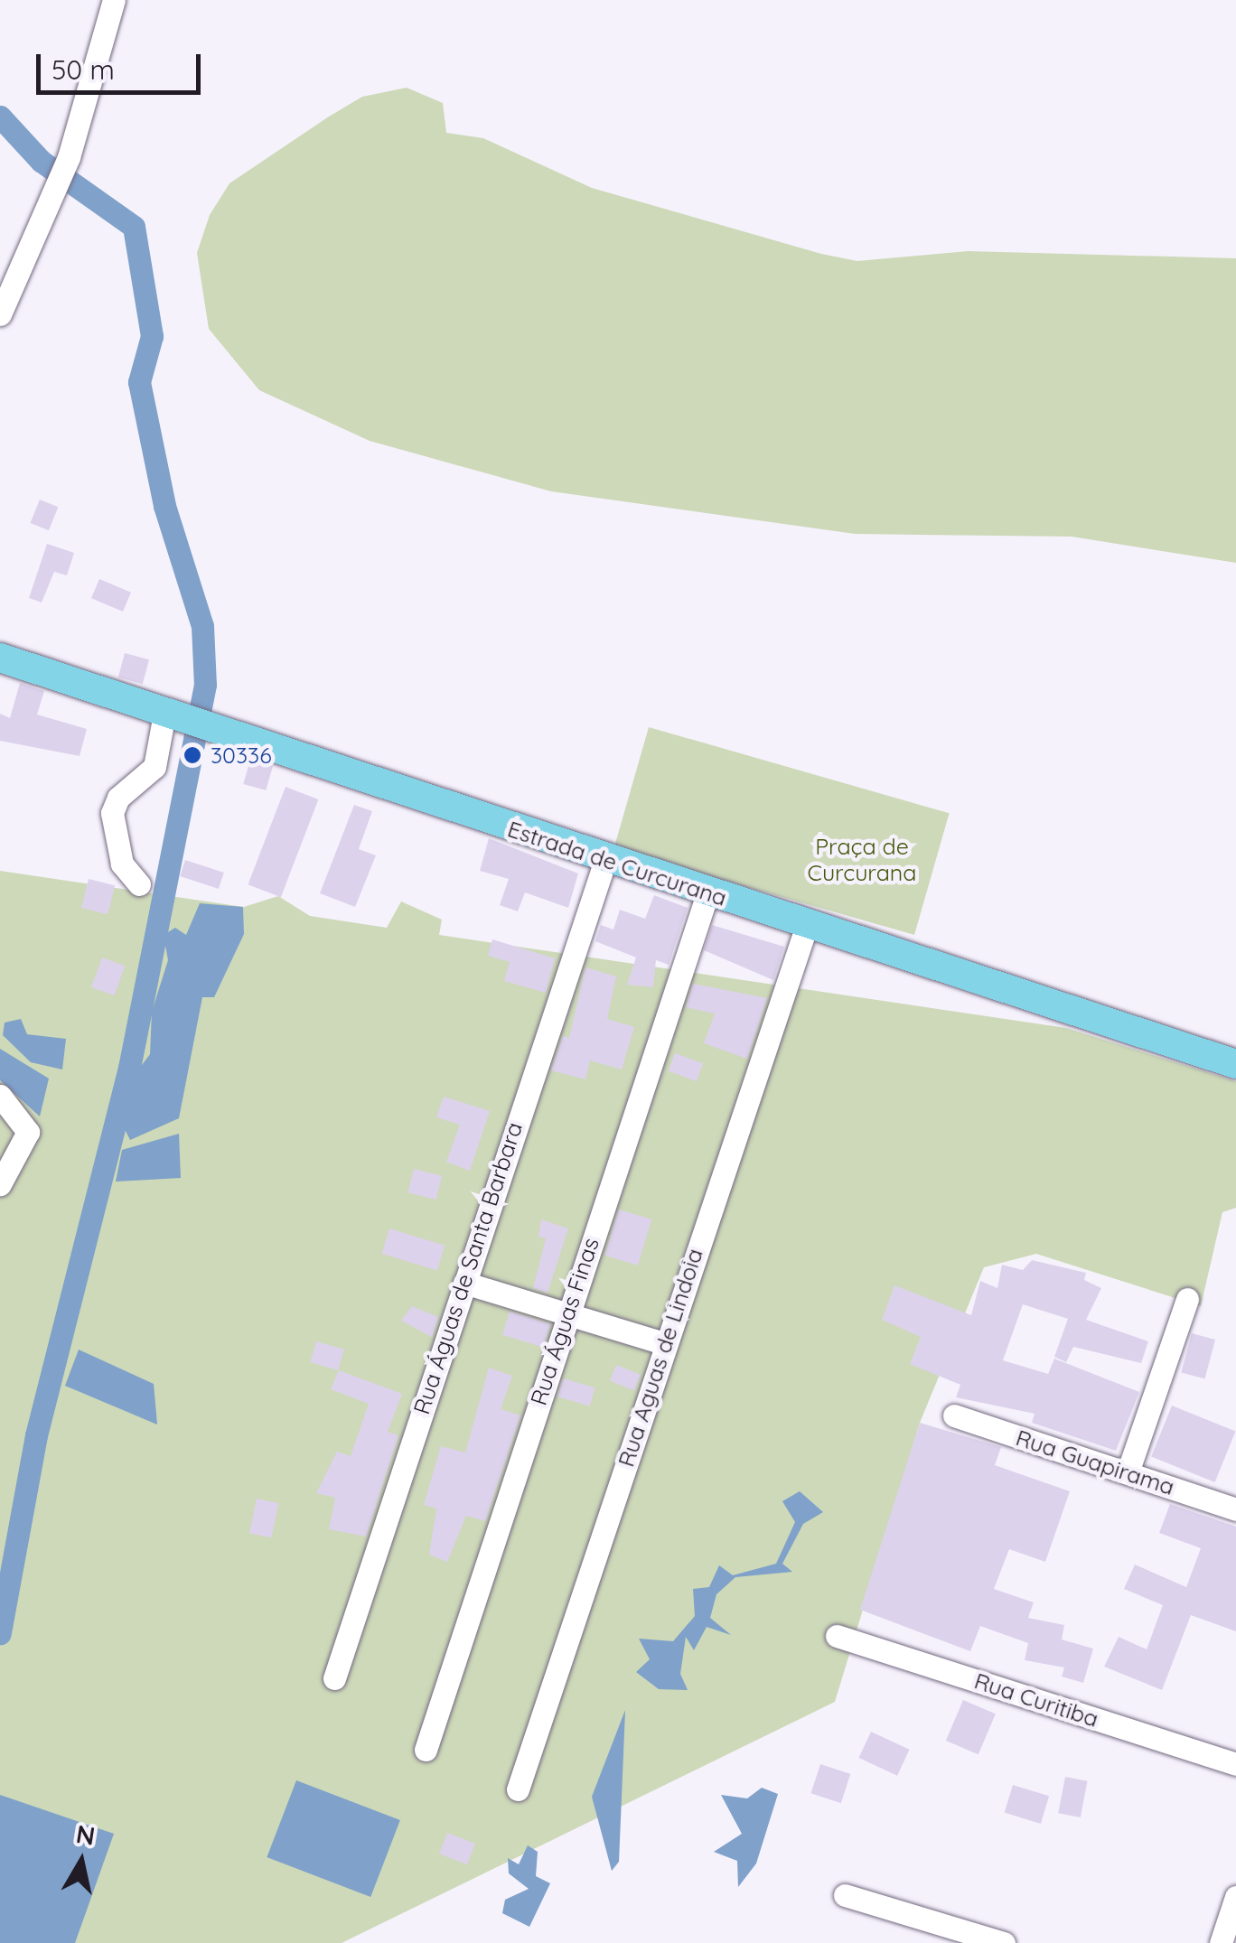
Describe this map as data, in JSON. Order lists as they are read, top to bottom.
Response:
{
  "streets": {
    "main road": ["Estrada de Curcurana"],
    "street": [
      "Rua Águas de Santa Barbara",
      "Rua Águas Finas",
      "Rua Aguas de Lindoia",
      "Rua Guapirama",
      "Rua Curitiba"
    ]
  },
  "crossings": [
    ["Estrada de Curcurana", "Rua Águas de Santa Barbara"],
    ["Estrada de Curcurana", "Rua Águas Finas"],
    ["Estrada de Curcurana", "Rua Aguas de Lindoia"]
  ],
  "parks": ["Praça de Curcurana"],
  "places": ["30336"],
  "scale_bar": "50 m",
  "north": "top"
}
